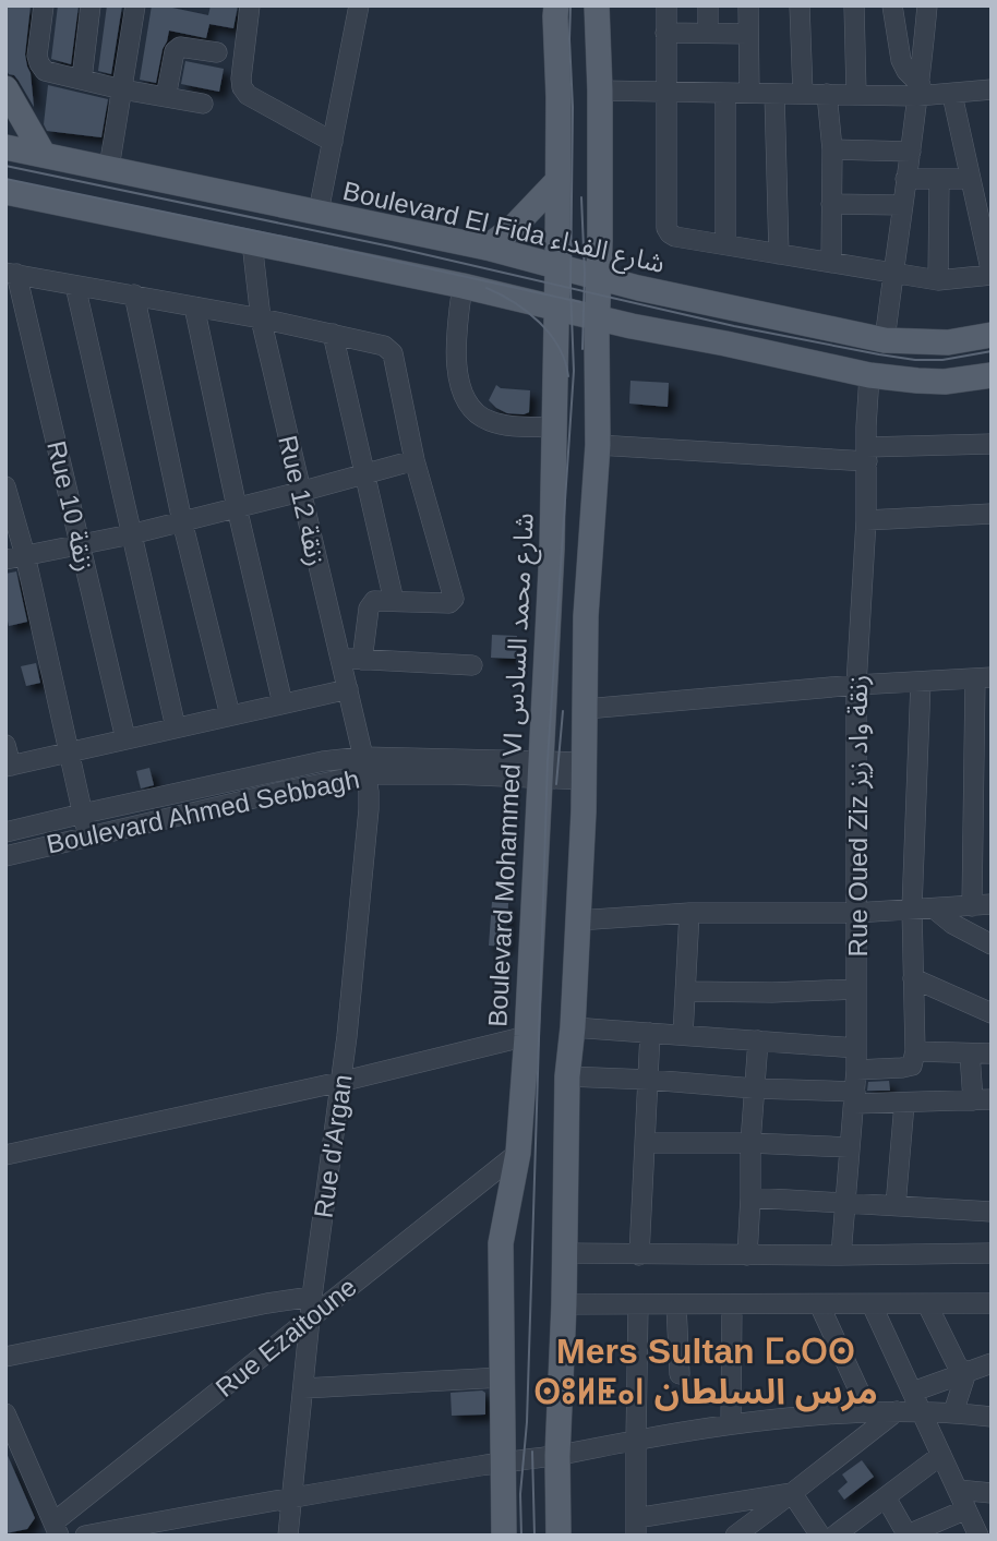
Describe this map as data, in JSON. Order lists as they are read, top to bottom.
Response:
{
  "streets": {
    "main road": ["Boulevard El Fida شارع الفداء", "Boulevard Mohammed VI شارع محمد السادس"],
    "street": [
      "Rue 12 زنقة",
      "Rue 10 زنقة",
      "Boulevard Ahmed Sebbagh",
      "Rue Oued Ziz زنقة واد زيز",
      "Rue d'Argan",
      "Rue Ezaitoune"
    ]
  },
  "crossings": [
    ["Boulevard El Fida شارع الفداء", "Boulevard Mohammed VI شارع محمد السادس"],
    ["Rue 12 زنقة", "Boulevard Ahmed Sebbagh"],
    ["Rue 12 زنقة", "Rue d'Argan"],
    ["Boulevard Mohammed VI شارع محمد السادس", "Boulevard Ahmed Sebbagh"],
    ["Boulevard Mohammed VI شارع محمد السادس", "Rue Ezaitoune"],
    ["Boulevard Ahmed Sebbagh", "Rue d'Argan"],
    ["Rue d'Argan", "Rue Ezaitoune"]
  ],
  "districts": ["Mers Sultan ⵎⴰⵔⵙ ⵙⵓⵍⵟⴰⵏ مرس السلطان"]
}
